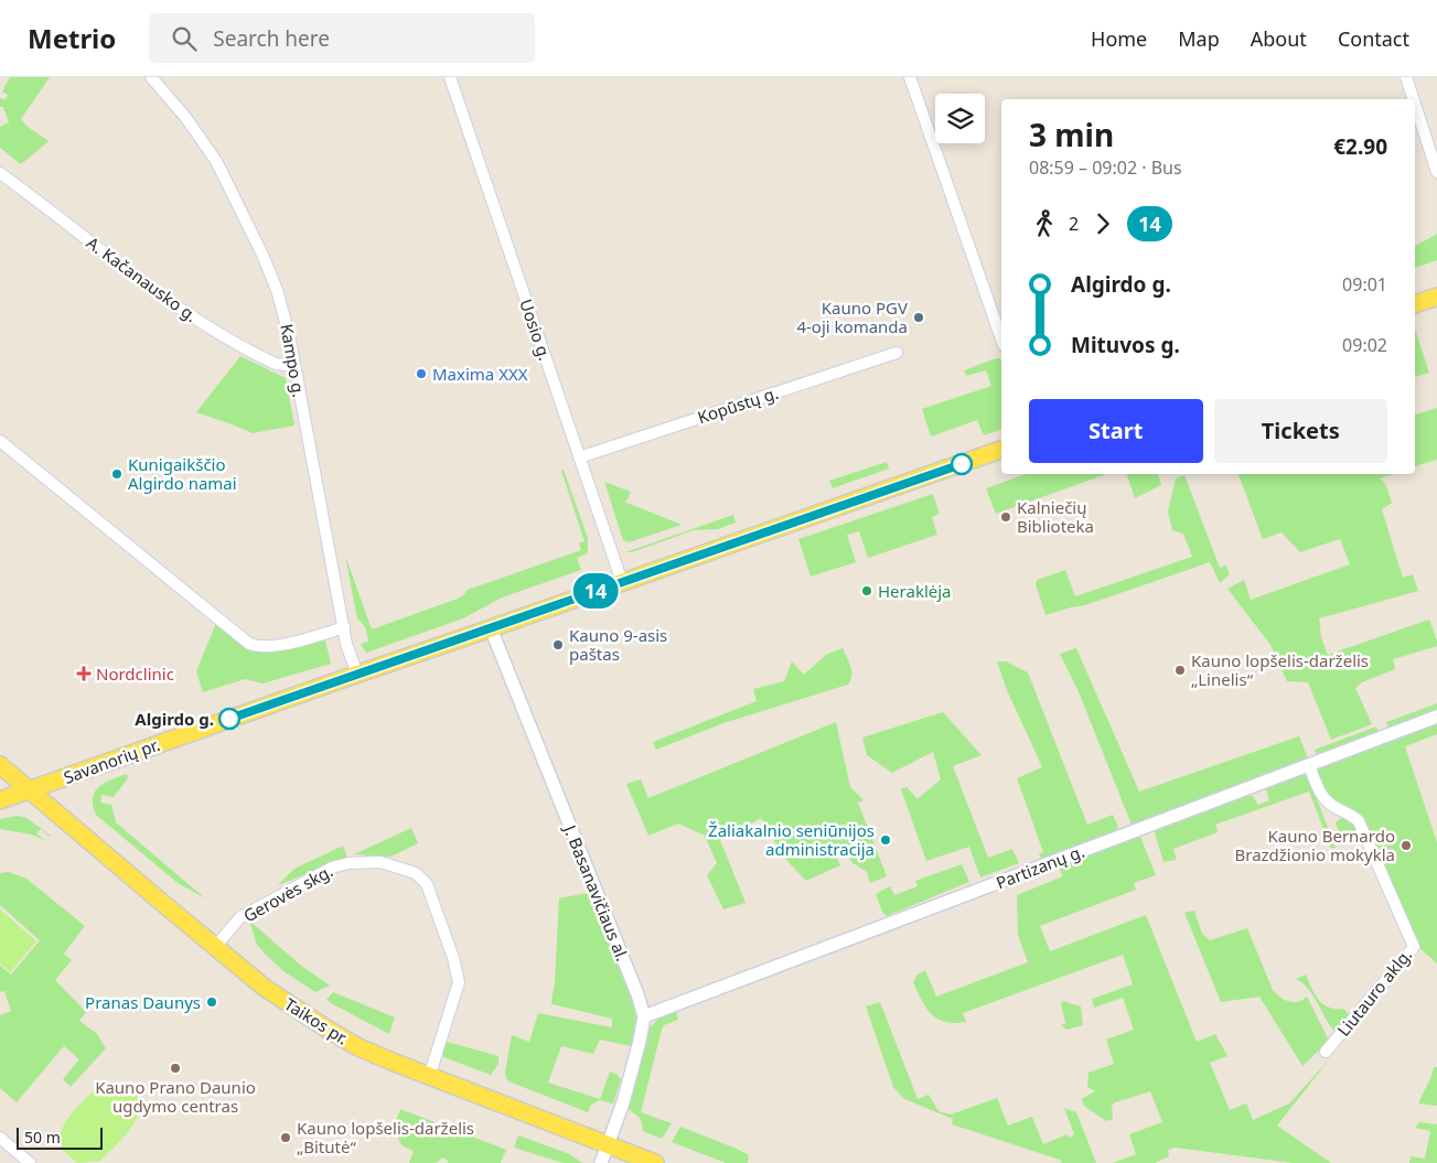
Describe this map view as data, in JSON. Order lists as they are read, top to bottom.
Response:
{
  "streets": {
    "main road": ["Savanorių pr.", "Taikos pr."],
    "street": [
      "A. Kačanausko g.",
      "Uosio g.",
      "Kampo g.",
      "Kopūstų g.",
      "Partizanų g.",
      "Gerovės skg.",
      "J. Basanavičiaus al.",
      "Liutauro aklg."
    ]
  },
  "crossings": [
    ["A. Kačanausko g.", "Kampo g."],
    ["Uosio g.", "Kopūstų g."],
    ["Uosio g.", "Savanorių pr."],
    ["Kampo g.", "Savanorių pr."],
    ["Savanorių pr.", "J. Basanavičiaus al."],
    ["Savanorių pr.", "Taikos pr."],
    ["Partizanų g.", "J. Basanavičiaus al."],
    ["Partizanų g.", "Liutauro aklg."],
    ["Gerovės skg.", "Taikos pr."],
    ["J. Basanavičiaus al.", "Taikos pr."]
  ],
  "places": {
    "other": [
      "Kauno PGV 4-oji komanda",
      "Maxima XXX",
      "Kunigaikščio Algirdo namai",
      "Kalniečių Biblioteka",
      "Heraklėja",
      "Kauno 9-asis paštas",
      "Kauno lopšelis-darželis „Linelis“",
      "Algirdo g.",
      "Žaliakalnio seniūnijos administracija",
      "Kauno Bernardo Brazdžionio mokykla",
      "Pranas Daunys",
      "Kauno Prano Daunio ugdymo centras",
      "Kauno lopšelis-darželis „Bitutė“"
    ],
    "health": ["Nordclinic"]
  },
  "lines": ["bus line 14"],
  "scale_bar": "50 m",
  "page": {
    "header": "Metrio",
    "search": "Search here",
    "nav": [
      "Home",
      "Map",
      "About",
      "Contact"
    ],
    "on_map": "14",
    "heading": ["3 min", "08:59 – 09:02 · Bus", "€2.90"],
    "legs": ["2", "14"],
    "list": [
      {
        "name": "Algirdo g.",
        "value": "09:01"
      },
      {
        "name": "Mituvos g.",
        "value": "09:02"
      }
    ],
    "buttons": ["Start", "Tickets"],
    "scale": "50 m"
  }
}
